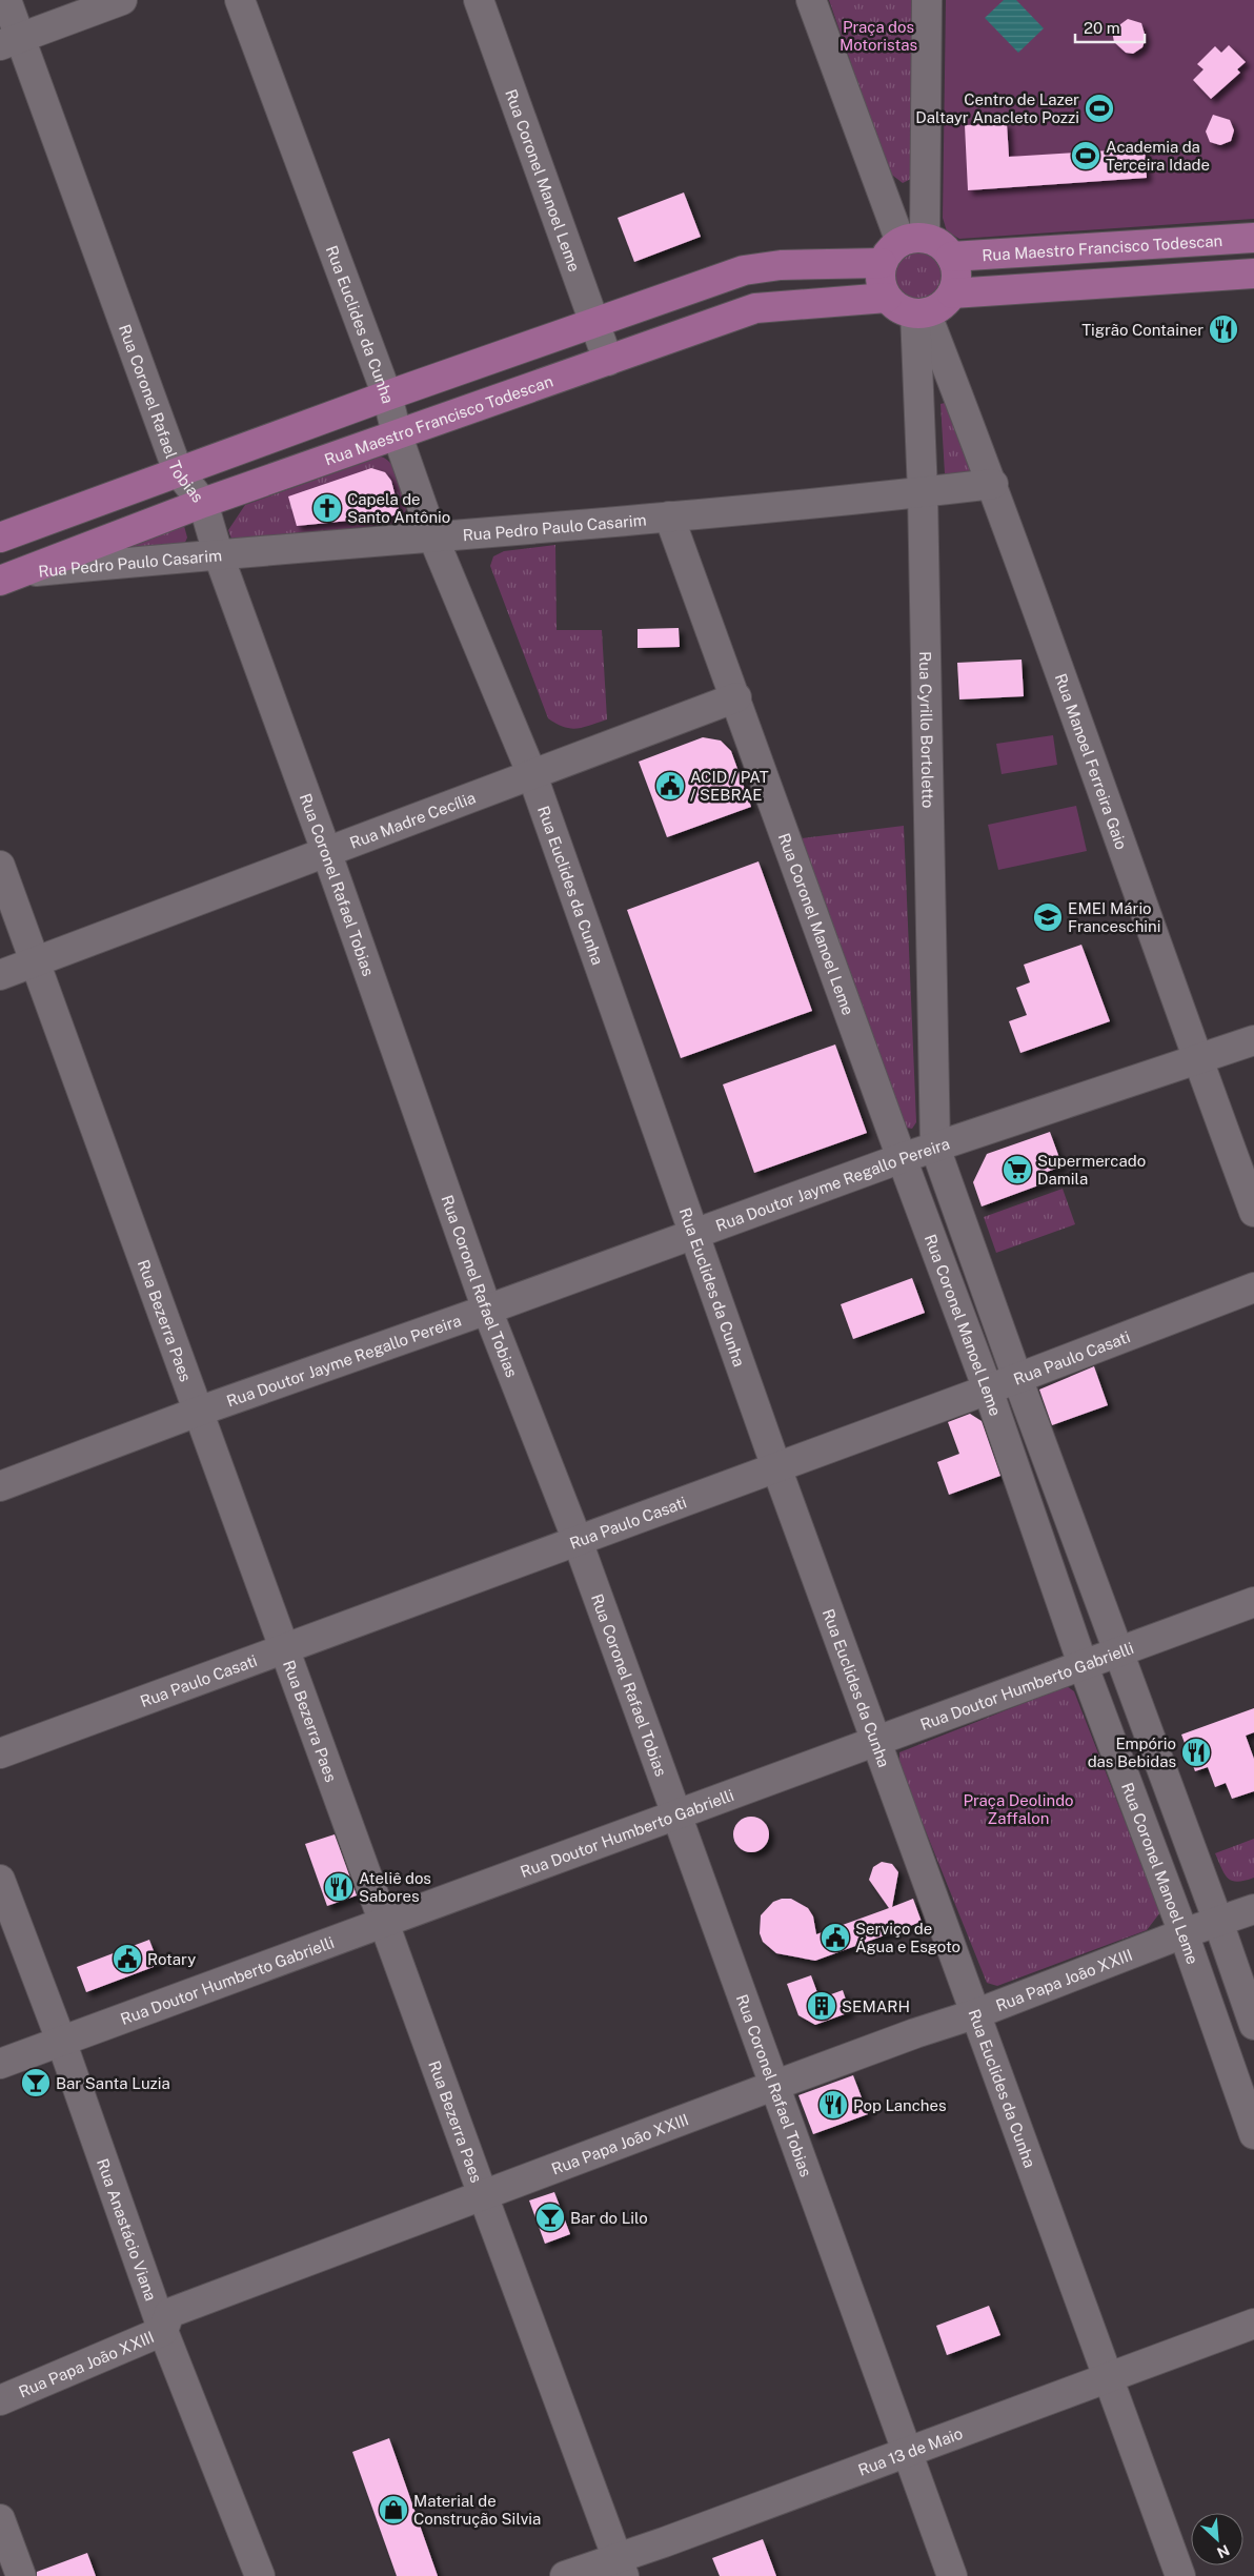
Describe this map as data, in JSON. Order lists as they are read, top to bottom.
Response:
{
  "streets": {
    "main road": ["Rua Maestro Francisco Todescan"],
    "street": [
      "Rua Coronel Manoel Leme",
      "Rua Euclides da Cunha",
      "Rua Coronel Rafael Tobias",
      "Rua Pedro Paulo Casarim",
      "Rua Cyrillo Bortoletto",
      "Rua Manoel Ferreira Gaio",
      "Rua Madre Cecília",
      "Rua Doutor Jayme Regallo Pereira",
      "Rua Bezerra Paes",
      "Rua Paulo Casati",
      "Rua Doutor Humberto Gabrielli",
      "Rua Papa João XXIII",
      "Rua Anastácio Viana",
      "Rua 13 de Maio"
    ]
  },
  "crossings": [
    ["Rua Coronel Manoel Leme", "Rua Maestro Francisco Todescan"],
    ["Rua Coronel Manoel Leme", "Rua Pedro Paulo Casarim"],
    ["Rua Coronel Manoel Leme", "Rua Cyrillo Bortoletto"],
    ["Rua Coronel Manoel Leme", "Rua Madre Cecília"],
    ["Rua Coronel Manoel Leme", "Rua Doutor Jayme Regallo Pereira"],
    ["Rua Coronel Manoel Leme", "Rua Paulo Casati"],
    ["Rua Coronel Manoel Leme", "Rua Doutor Humberto Gabrielli"],
    ["Rua Coronel Manoel Leme", "Rua Papa João XXIII"],
    ["Rua Maestro Francisco Todescan", "Rua Euclides da Cunha"],
    ["Rua Maestro Francisco Todescan", "Rua Coronel Rafael Tobias"],
    ["Rua Maestro Francisco Todescan", "Rua Pedro Paulo Casarim"],
    ["Rua Maestro Francisco Todescan", "Rua Cyrillo Bortoletto"],
    ["Rua Maestro Francisco Todescan", "Rua Manoel Ferreira Gaio"],
    ["Rua Euclides da Cunha", "Rua Pedro Paulo Casarim"],
    ["Rua Euclides da Cunha", "Rua Madre Cecília"],
    ["Rua Euclides da Cunha", "Rua Doutor Jayme Regallo Pereira"],
    ["Rua Euclides da Cunha", "Rua Paulo Casati"],
    ["Rua Euclides da Cunha", "Rua Doutor Humberto Gabrielli"],
    ["Rua Euclides da Cunha", "Rua Papa João XXIII"],
    ["Rua Euclides da Cunha", "Rua 13 de Maio"],
    ["Rua Coronel Rafael Tobias", "Rua Pedro Paulo Casarim"],
    ["Rua Coronel Rafael Tobias", "Rua Madre Cecília"],
    ["Rua Coronel Rafael Tobias", "Rua Doutor Jayme Regallo Pereira"],
    ["Rua Coronel Rafael Tobias", "Rua Paulo Casati"],
    ["Rua Coronel Rafael Tobias", "Rua Doutor Humberto Gabrielli"],
    ["Rua Coronel Rafael Tobias", "Rua Papa João XXIII"],
    ["Rua Coronel Rafael Tobias", "Rua 13 de Maio"],
    ["Rua Pedro Paulo Casarim", "Rua Cyrillo Bortoletto"],
    ["Rua Pedro Paulo Casarim", "Rua Manoel Ferreira Gaio"],
    ["Rua Cyrillo Bortoletto", "Rua Manoel Ferreira Gaio"],
    ["Rua Cyrillo Bortoletto", "Rua Doutor Jayme Regallo Pereira"],
    ["Rua Manoel Ferreira Gaio", "Rua Doutor Jayme Regallo Pereira"],
    ["Rua Madre Cecília", "Rua Bezerra Paes"],
    ["Rua Doutor Jayme Regallo Pereira", "Rua Bezerra Paes"],
    ["Rua Bezerra Paes", "Rua Paulo Casati"],
    ["Rua Bezerra Paes", "Rua Doutor Humberto Gabrielli"],
    ["Rua Bezerra Paes", "Rua Papa João XXIII"],
    ["Rua Bezerra Paes", "Rua 13 de Maio"],
    ["Rua Doutor Humberto Gabrielli", "Rua Anastácio Viana"],
    ["Rua Papa João XXIII", "Rua Anastácio Viana"]
  ],
  "parks": ["Praça dos Motoristas", "Praça Deolindo Zaffalon"],
  "places": {
    "sports": ["Centro de Lazer Daltayr Anacleto Pozzi", "Academia da Terceira Idade"],
    "restaurant": [
      "Tigrão Container",
      "Empório das Bebidas",
      "Ateliê dos Sabores",
      "Pop Lanches"
    ],
    "church": ["Capela de Santo Antônio"],
    "public building": ["ACID / PAT / SEBRAE", "Serviço de Água e Esgoto", "Rotary"],
    "school or university": ["EMEI Mário Franceschini"],
    "supermarket": ["Supermercado Damila"],
    "building": ["SEMARH"],
    "bar": ["Bar Santa Luzia", "Bar do Lilo"],
    "shop": ["Material de Construção Silvia"]
  },
  "scale_bar": "20 m",
  "north": "bottom right"
}
